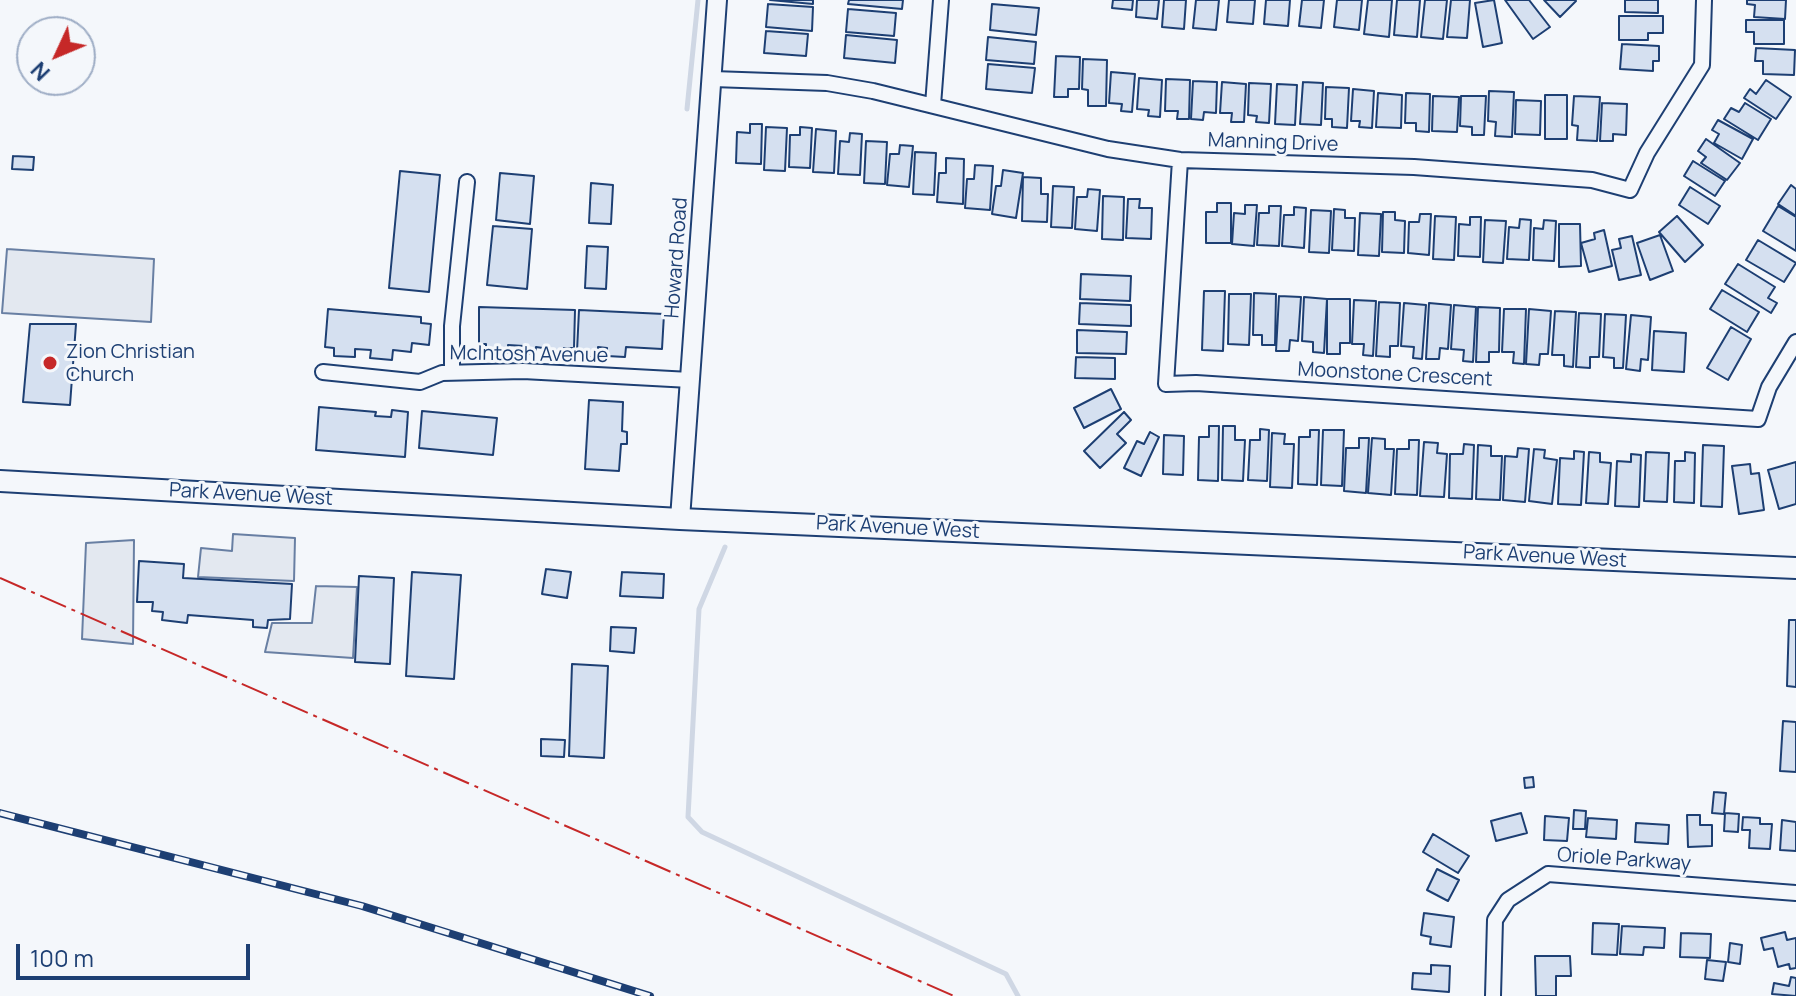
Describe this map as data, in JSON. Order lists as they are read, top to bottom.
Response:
{
  "streets": {
    "main road": ["Park Avenue West"],
    "street": [
      "Manning Drive",
      "Howard Road",
      "McIntosh Avenue",
      "Moonstone Crescent",
      "Oriole Parkway"
    ]
  },
  "crossings": [
    ["Manning Drive", "Howard Road"],
    ["Manning Drive", "Moonstone Crescent"],
    ["Howard Road", "McIntosh Avenue"],
    ["Howard Road", "Park Avenue West"]
  ],
  "places": ["Zion Christian Church"],
  "scale_bar": "100 m",
  "north": "bottom left"
}
